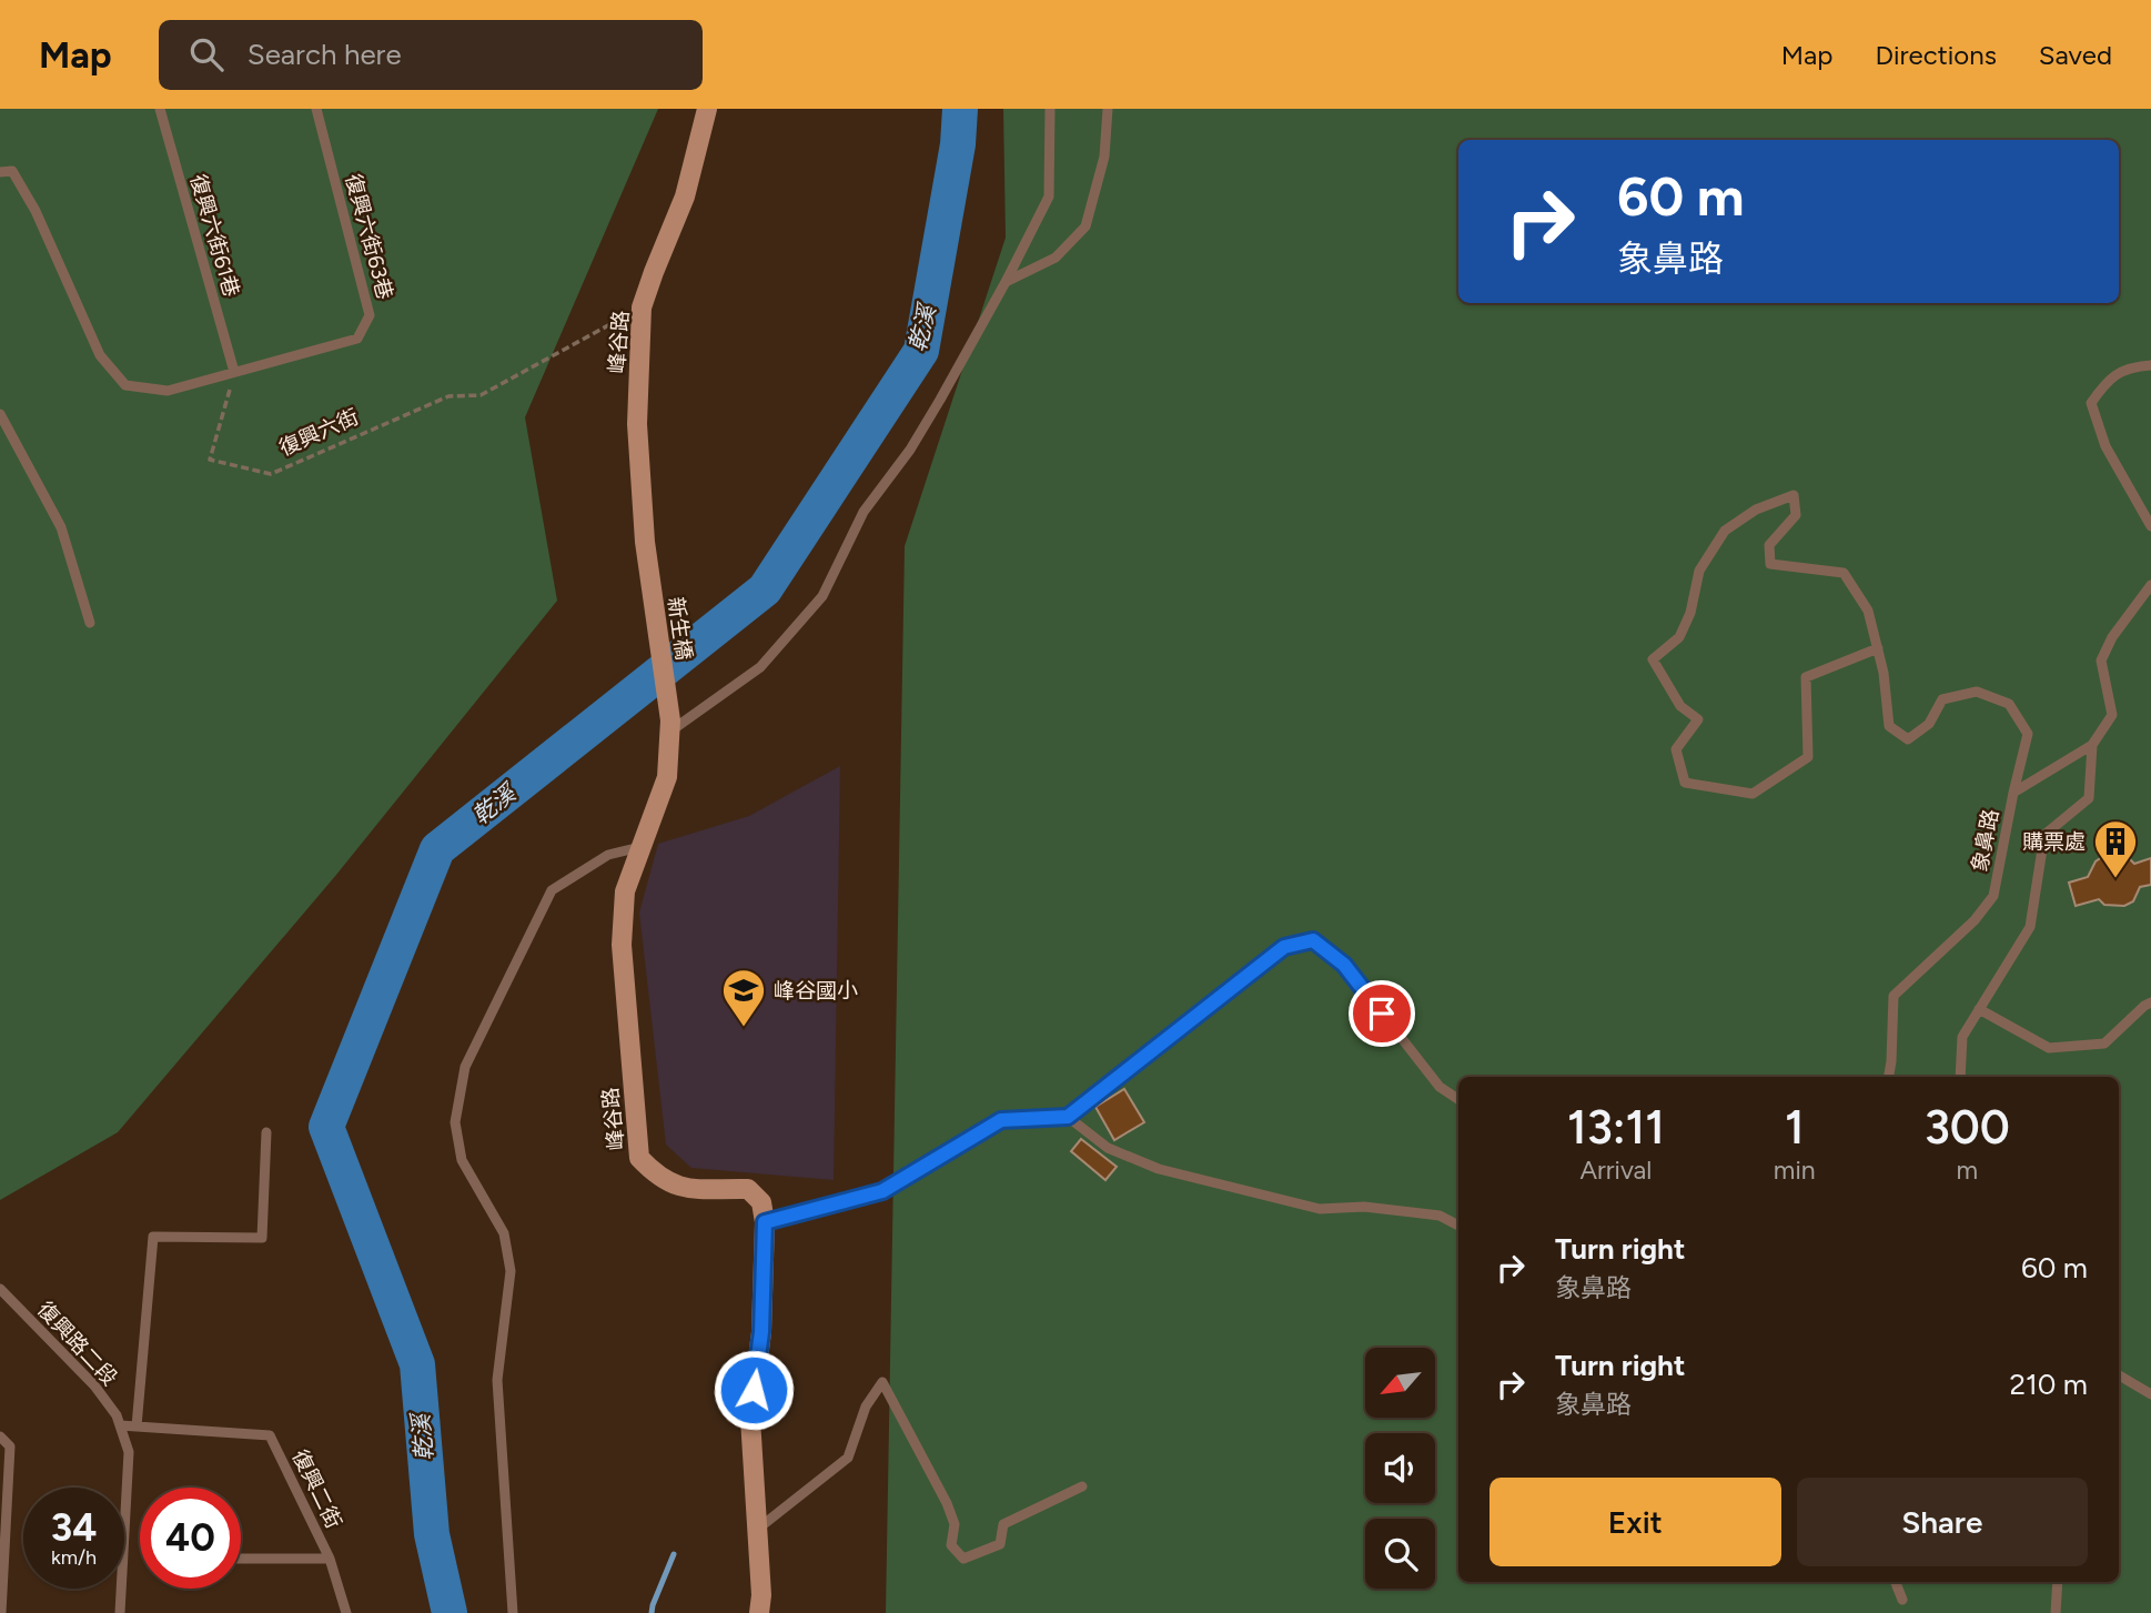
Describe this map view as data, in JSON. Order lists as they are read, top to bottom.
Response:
{
  "streets": {
    "street": ["峰谷路", "新生橋"],
    "lane": [
      "復興六街61巷",
      "復興六街63巷",
      "象鼻路",
      "復興路二段",
      "復興二街"
    ],
    "path": ["復興六街"]
  },
  "crossings": [
    ["復興六街61巷", "復興六街63巷"],
    ["復興六街61巷", "復興六街"],
    ["復興六街63巷", "復興六街"],
    ["峰谷路", "復興六街"],
    ["峰谷路", "新生橋"],
    ["復興路二段", "復興二街"]
  ],
  "water": ["乾溪"],
  "places": {
    "building": ["購票處"],
    "school or university": ["峰谷國小"]
  },
  "north": "bottom left",
  "page": {
    "header": "Map",
    "search": "Search here",
    "nav": ["Map", "Directions", "Saved"],
    "turn": ["60 m", "象鼻路"],
    "eta": [
      "13:11",
      "Arrival",
      "1",
      "min",
      "300",
      "m"
    ],
    "list": [
      {
        "name": "Turn right",
        "note": "象鼻路",
        "value": "60 m"
      },
      {
        "name": "Turn right",
        "note": "象鼻路",
        "value": "210 m"
      }
    ],
    "buttons": ["Exit", "Share"],
    "speed": "34 km/h",
    "limit": "40"
  }
}
